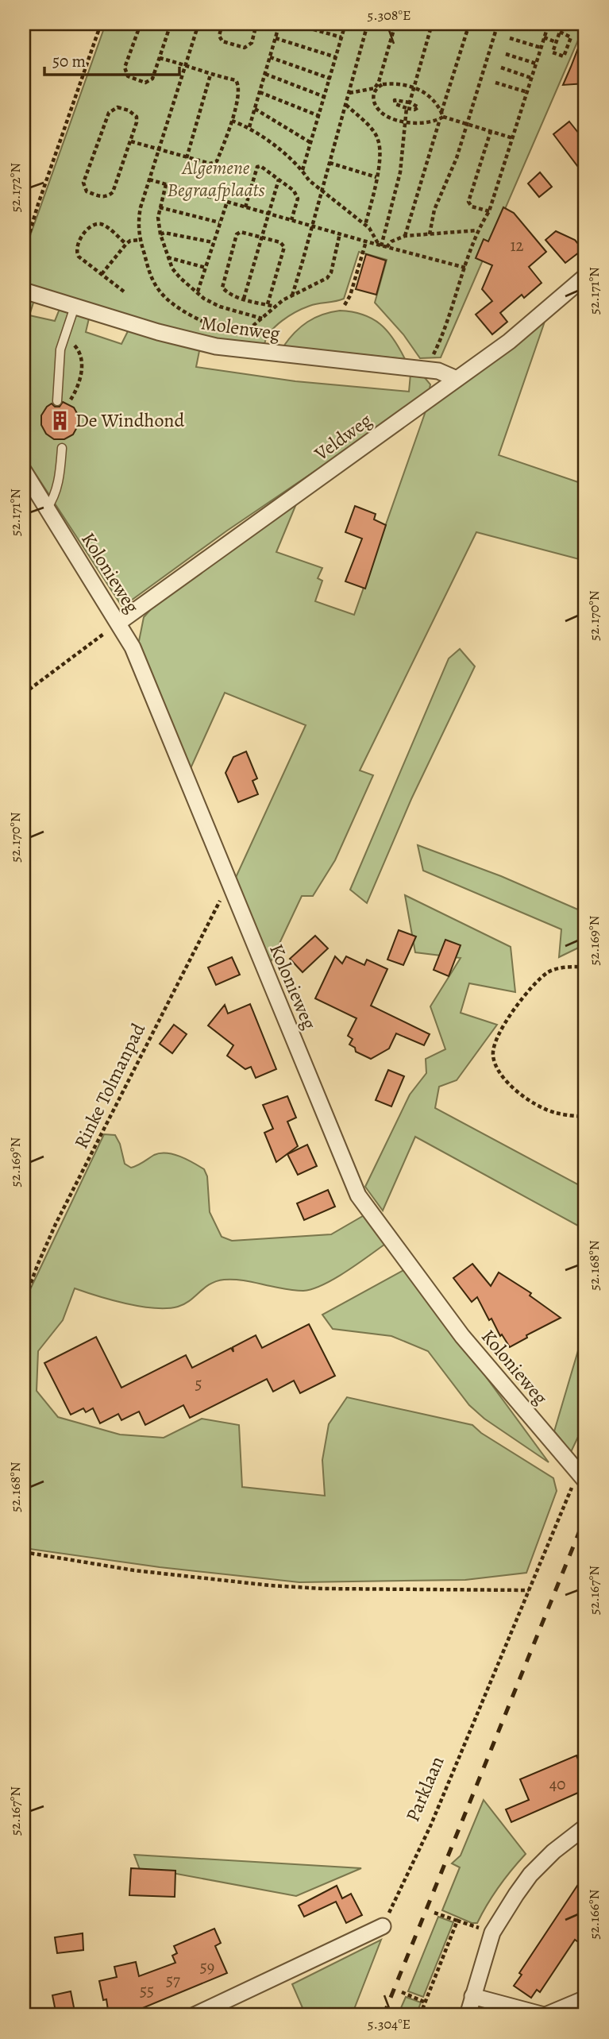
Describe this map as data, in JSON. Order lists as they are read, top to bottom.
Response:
{
  "streets": {
    "street": ["Molenweg", "Veldweg", "Kolonieweg"],
    "path": ["Rinke Tolmanpad", "Parklaan"]
  },
  "crossings": [
    ["Molenweg", "Veldweg"],
    ["Veldweg", "Kolonieweg"],
    ["Kolonieweg", "Rinke Tolmanpad"],
    ["Kolonieweg", "Parklaan"]
  ],
  "parks": ["Algemene Begraafplaats"],
  "places": {
    "building": ["De Windhond"]
  },
  "house_numbers": [
    "12",
    "5",
    "40",
    "59",
    "57",
    "55"
  ],
  "scale_bar": "50 m",
  "coordinates": [
    "5.308°E",
    "52.172°N",
    "52.171°N",
    "52.170°N",
    "52.169°N",
    "52.168°N",
    "52.167°N",
    "52.166°N",
    "5.304°E"
  ]
}
